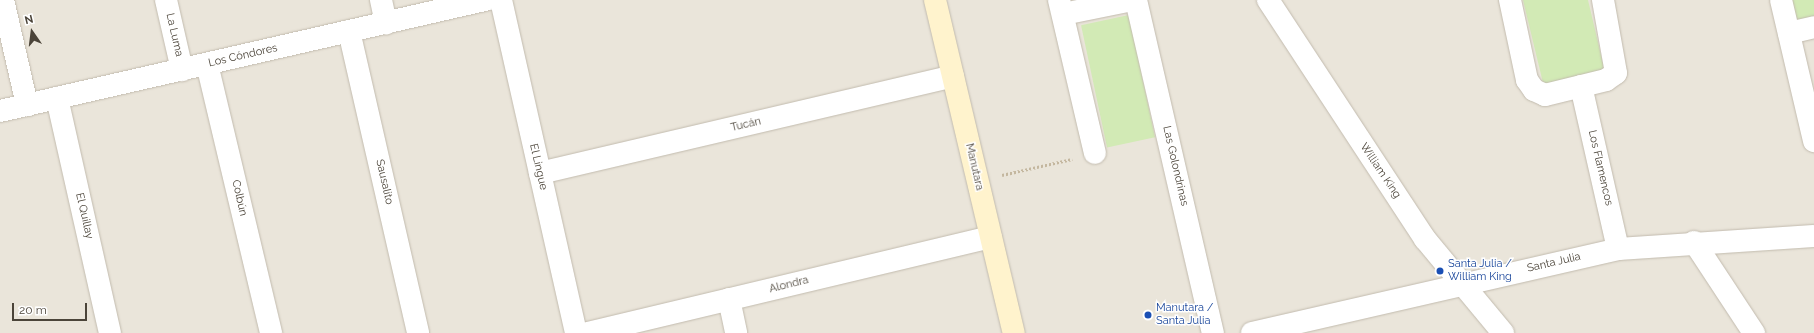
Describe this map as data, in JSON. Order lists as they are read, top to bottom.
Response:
{
  "streets": {
    "main road": ["Manutara"],
    "street": [
      "La Luma",
      "Los Cóndores",
      "Tucán",
      "Las Golondrinas",
      "El Lingue",
      "Los Flamencos",
      "William King",
      "Sausalito",
      "Colbún",
      "El Quillay",
      "Santa Julia",
      "Alondra"
    ]
  },
  "crossings": [
    ["La Luma", "Los Cóndores"],
    ["Los Cóndores", "Sausalito"],
    ["Los Cóndores", "Colbún"],
    ["Los Cóndores", "El Quillay"],
    ["Tucán", "El Lingue"],
    ["Tucán", "Manutara"],
    ["Manutara", "Alondra"],
    ["Los Flamencos", "Santa Julia"],
    ["William King", "Santa Julia"]
  ],
  "places": ["Santa Julia / William King", "Manutara / Santa Julia"],
  "scale_bar": "20 m",
  "north": "top"
}
